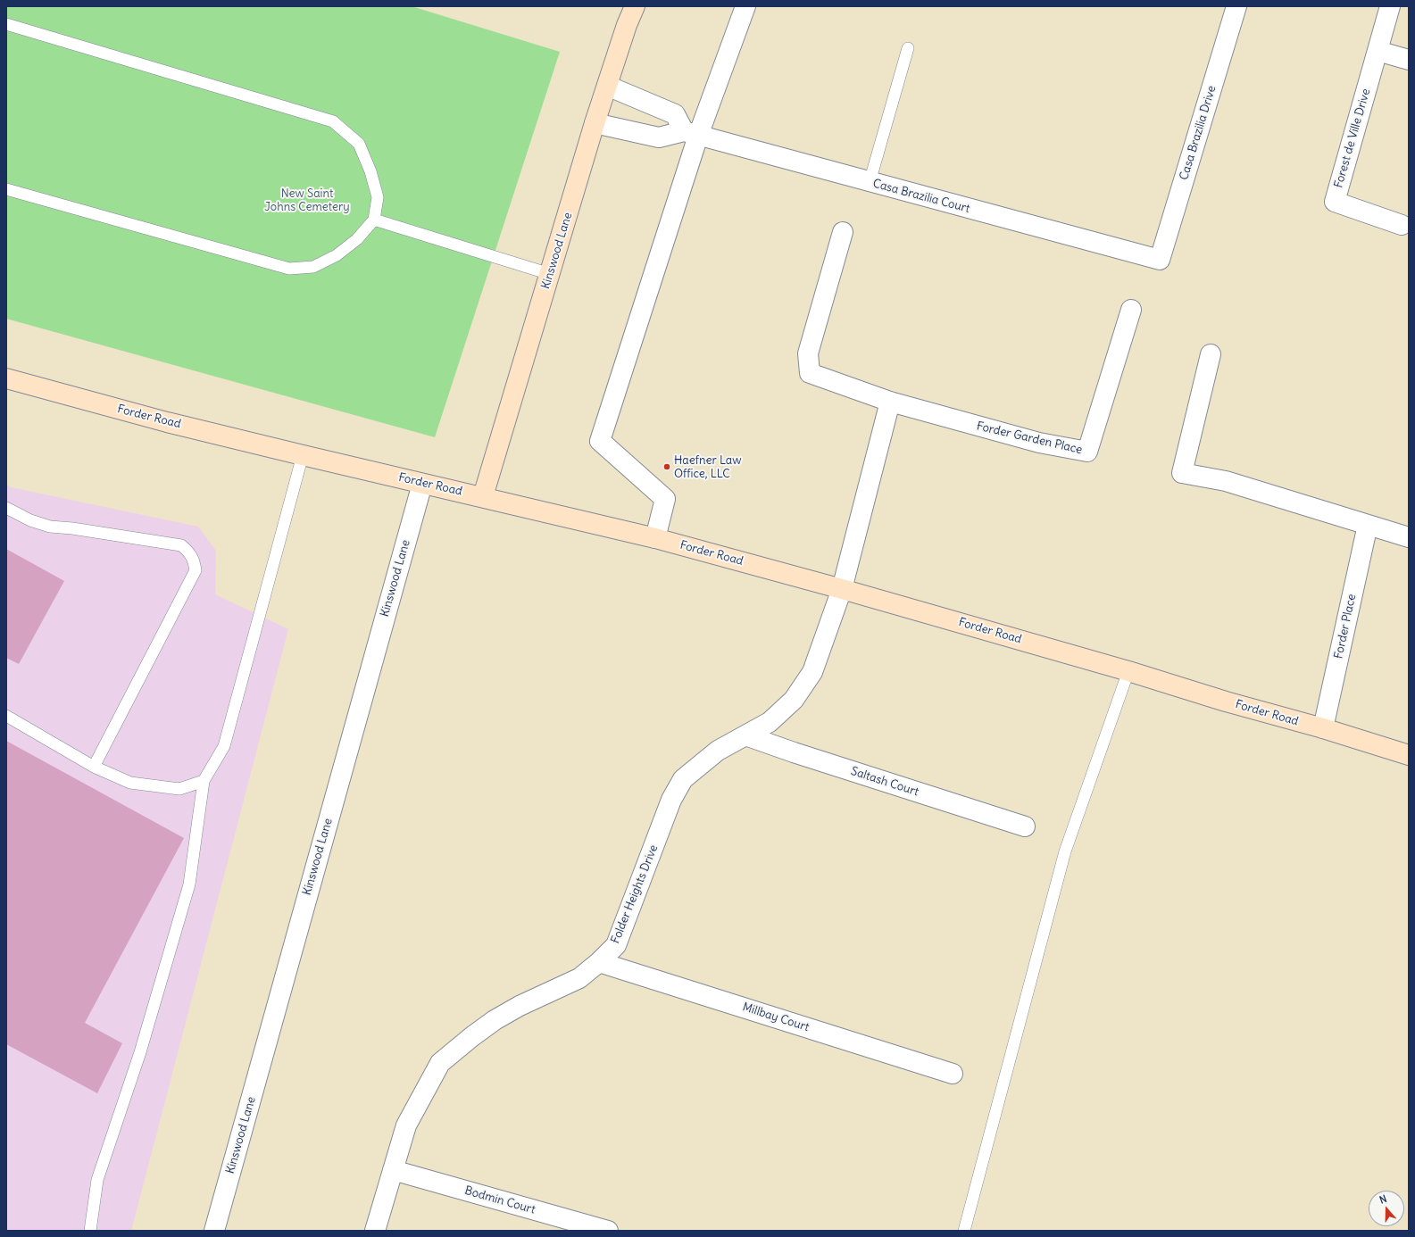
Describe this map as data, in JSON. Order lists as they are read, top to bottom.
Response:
{
  "streets": {
    "main road": ["Kinswood Lane", "Forder Road"],
    "street": [
      "Casa Brazilia Drive",
      "Forest de Ville Drive",
      "Casa Brazilia Court",
      "Forder Garden Place",
      "Forder Place",
      "Saltash Court",
      "Folder Heights Drive",
      "Millbay Court",
      "Bodmin Court"
    ]
  },
  "crossings": [
    ["Casa Brazilia Drive", "Casa Brazilia Court"],
    ["Casa Brazilia Court", "Kinswood Lane"],
    ["Kinswood Lane", "Forder Road"],
    ["Forder Road", "Forder Place"],
    ["Forder Road", "Folder Heights Drive"],
    ["Saltash Court", "Folder Heights Drive"],
    ["Folder Heights Drive", "Millbay Court"],
    ["Folder Heights Drive", "Bodmin Court"]
  ],
  "parks": ["New Saint Johns Cemetery"],
  "places": ["Haefner Law Office, LLC"],
  "north": "top"
}
